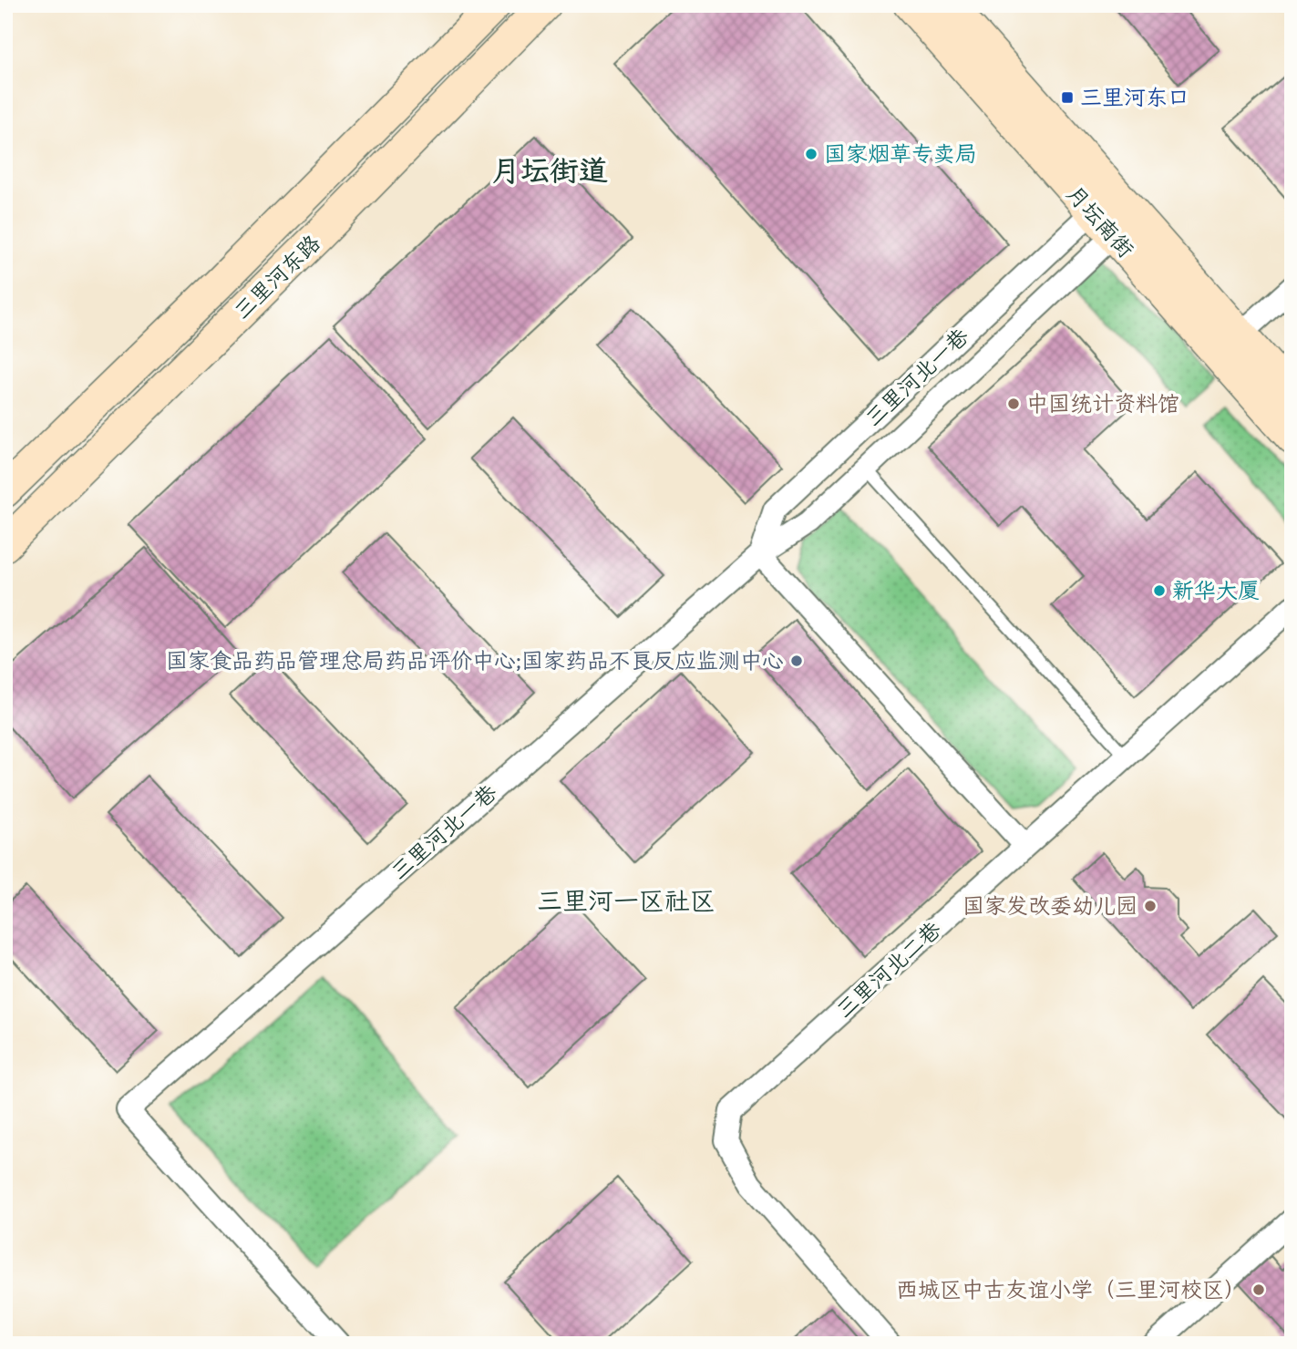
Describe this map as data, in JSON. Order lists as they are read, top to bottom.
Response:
{
  "streets": {
    "main road": ["月坛南街", "三里河东路"],
    "street": ["三里河北一巷", "三里河北二巷"]
  },
  "crossings": [
    ["月坛南街", "三里河北一巷"]
  ],
  "districts": ["月坛街道", "三里河一区社区"],
  "places": {
    "transit": ["三里河东口"],
    "other": [
      "国家烟草专卖局",
      "中国统计资料馆",
      "新华大厦",
      "国家食品药品管理总局药品评价中心;国家药品不良反应监测中心",
      "国家发改委幼儿园",
      "西城区中古友谊小学（三里河校区）"
    ]
  }
}
